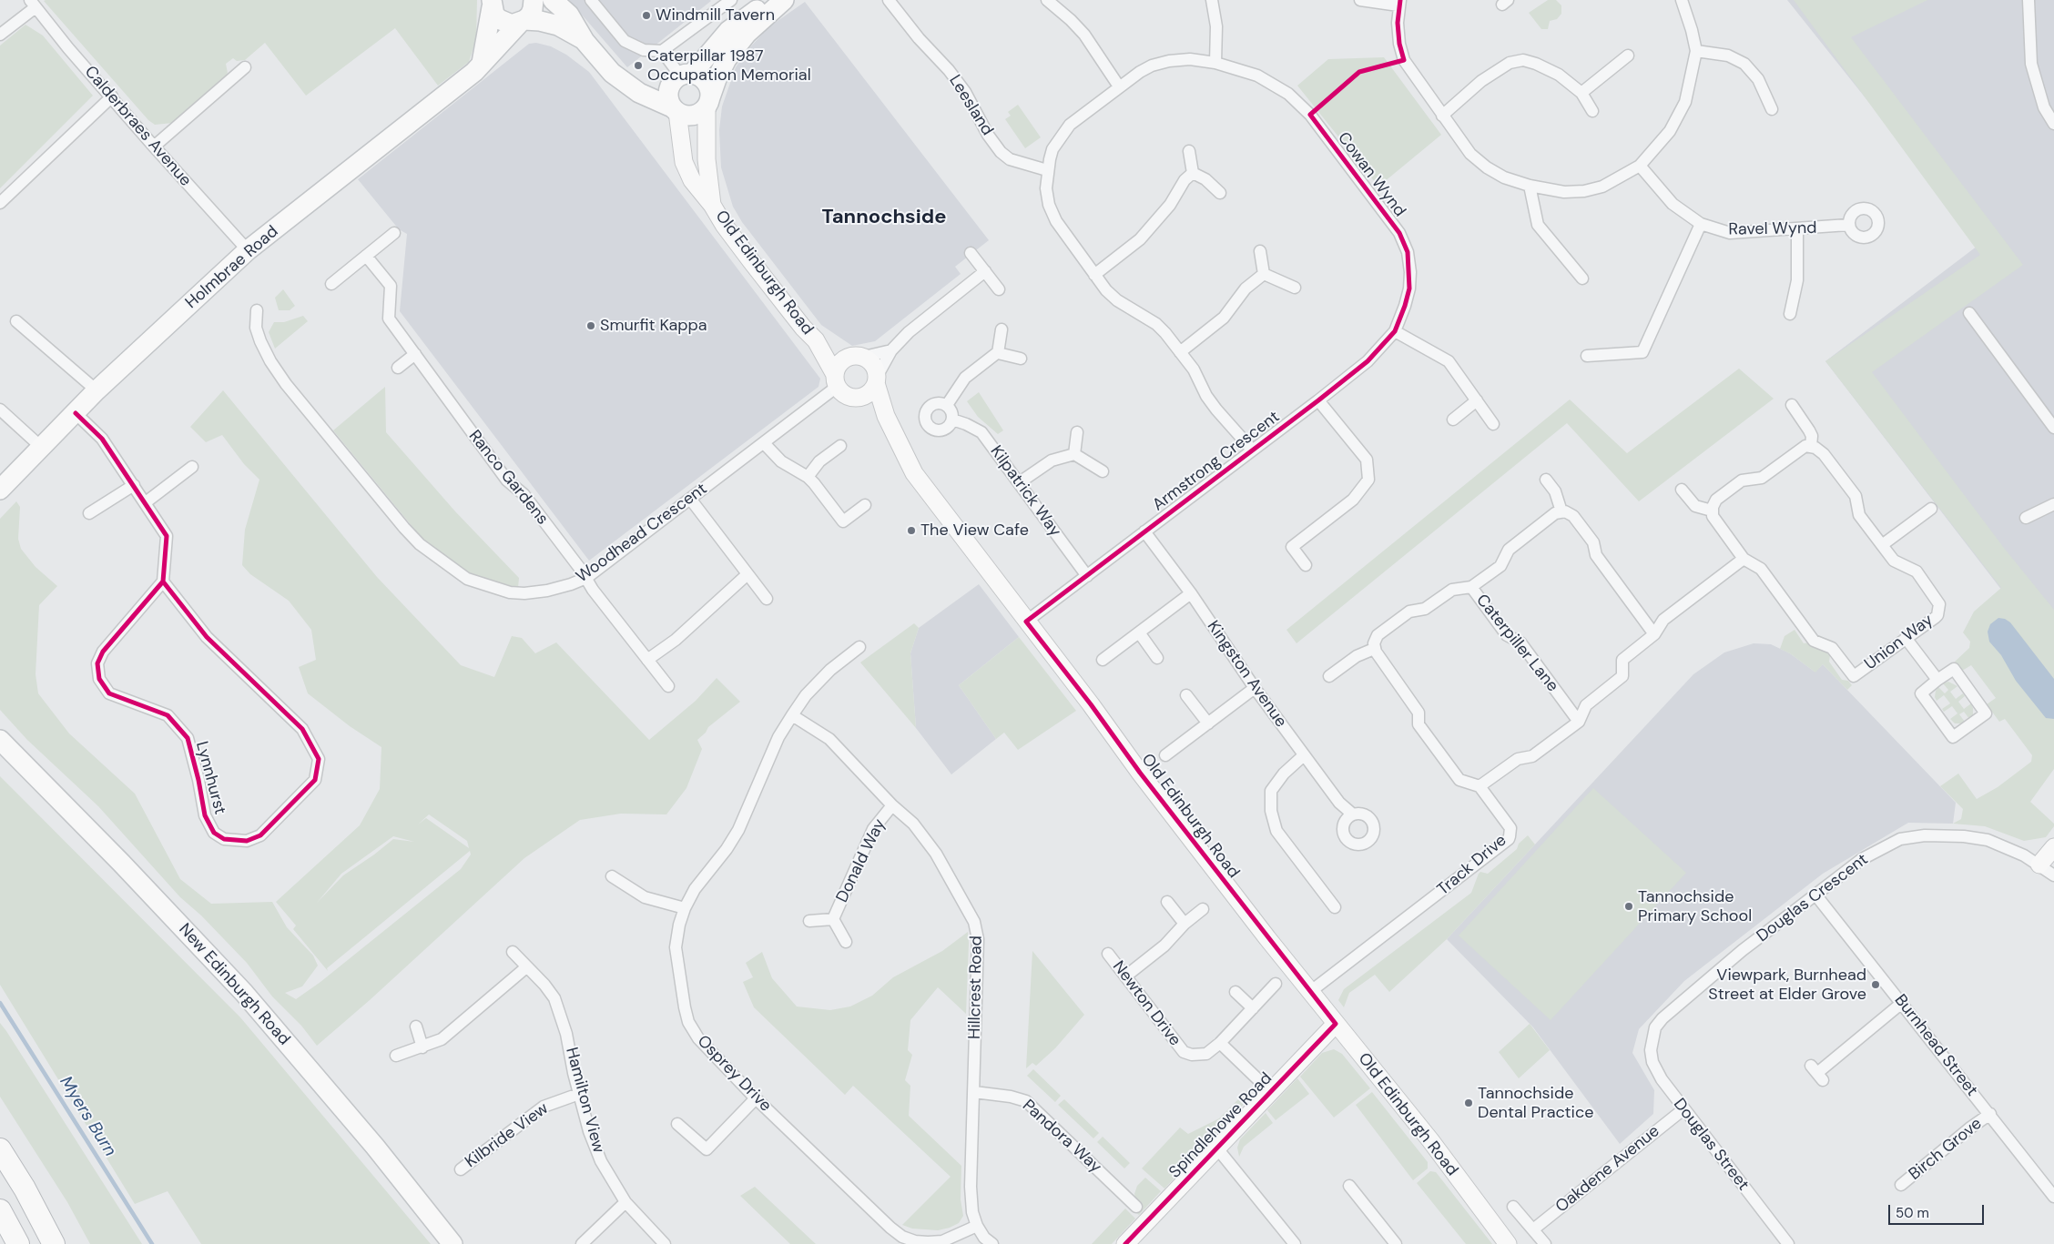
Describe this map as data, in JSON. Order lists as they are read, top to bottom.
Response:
{
  "streets": {
    "main road": [
      "Holmbrae Road",
      "Old Edinburgh Road",
      "New Edinburgh Road",
      "Spindlehowe Road"
    ],
    "street": [
      "Leesland",
      "Calderbraes Avenue",
      "Cowan Wynd",
      "Ravel Wynd",
      "Armstrong Crescent",
      "Ranco Gardens",
      "Kilpatrick Way",
      "Woodhead Crescent",
      "Union Way",
      "Caterpiller Lane",
      "Kingston Avenue",
      "Lynnhurst",
      "Donald Way",
      "Track Drive",
      "Douglas Crescent",
      "Hillcrest Road",
      "Newton Drive",
      "Burnhead Street",
      "Osprey Drive",
      "Hamilton View",
      "Kilbride View",
      "Pandora Way",
      "Douglas Street",
      "Birch Grove",
      "Oakdene Avenue"
    ]
  },
  "crossings": [
    ["Leesland", "Cowan Wynd"],
    ["Calderbraes Avenue", "Holmbrae Road"],
    ["Cowan Wynd", "Armstrong Crescent"],
    ["Old Edinburgh Road", "Armstrong Crescent"],
    ["Old Edinburgh Road", "Woodhead Crescent"],
    ["Old Edinburgh Road", "Track Drive"],
    ["Old Edinburgh Road", "Spindlehowe Road"],
    ["Armstrong Crescent", "Kilpatrick Way"],
    ["Armstrong Crescent", "Kingston Avenue"],
    ["Ranco Gardens", "Woodhead Crescent"],
    ["Donald Way", "Hillcrest Road"],
    ["Douglas Crescent", "Burnhead Street"],
    ["Douglas Crescent", "Douglas Street"],
    ["Hillcrest Road", "Osprey Drive"],
    ["Hillcrest Road", "Pandora Way"],
    ["Burnhead Street", "Birch Grove"],
    ["Hamilton View", "Kilbride View"],
    ["Douglas Street", "Oakdene Avenue"]
  ],
  "districts": ["Tannochside"],
  "water": ["Myers Burn"],
  "places": [
    "Windmill Tavern",
    "Caterpillar 1987 Occupation Memorial",
    "Smurfit Kappa",
    "The View Cafe",
    "Tannochside Primary School",
    "Viewpark, Burnhead Street at Elder Grove",
    "Tannochside Dental Practice"
  ],
  "scale_bar": "50 m"
}
